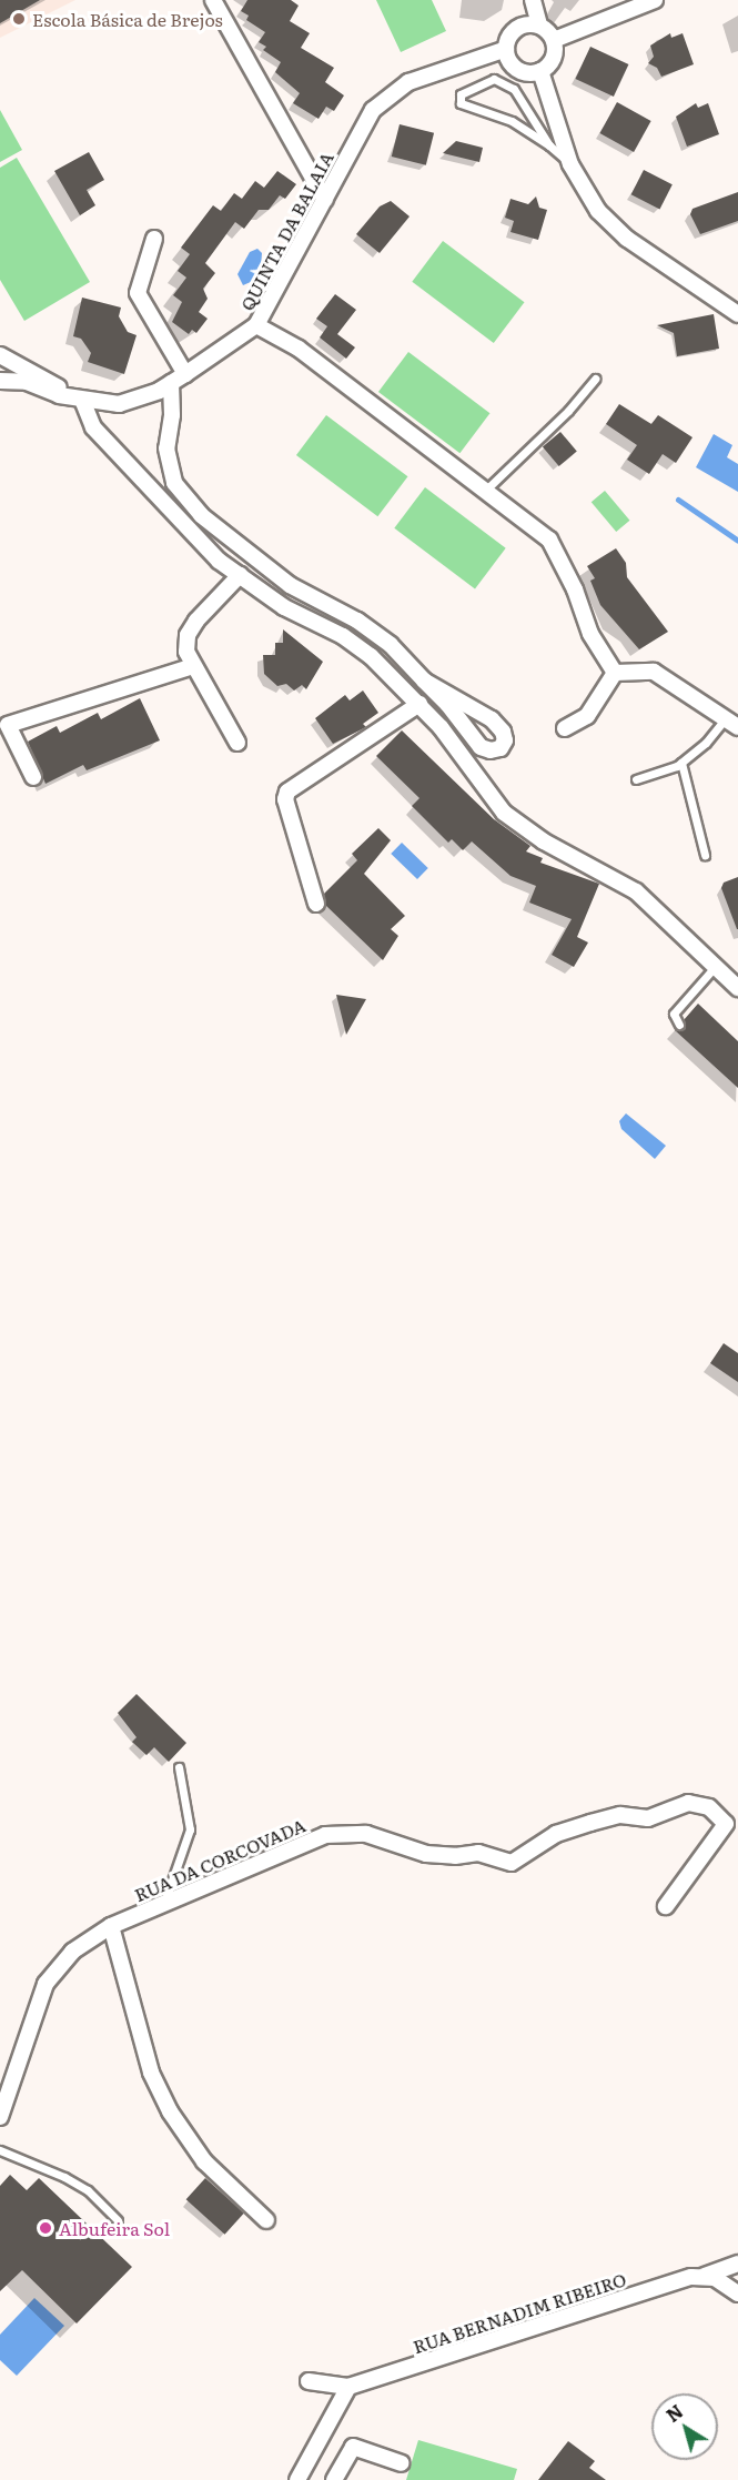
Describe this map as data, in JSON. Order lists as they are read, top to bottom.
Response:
{
  "streets": {
    "street": ["QUINTA DA BALAIA", "RUA DA CORCOVADA", "RUA BERNADIM RIBEIRO"]
  },
  "places": ["Escola Básica de Brejos", "Albufeira Sol"],
  "north": "top left"
}
